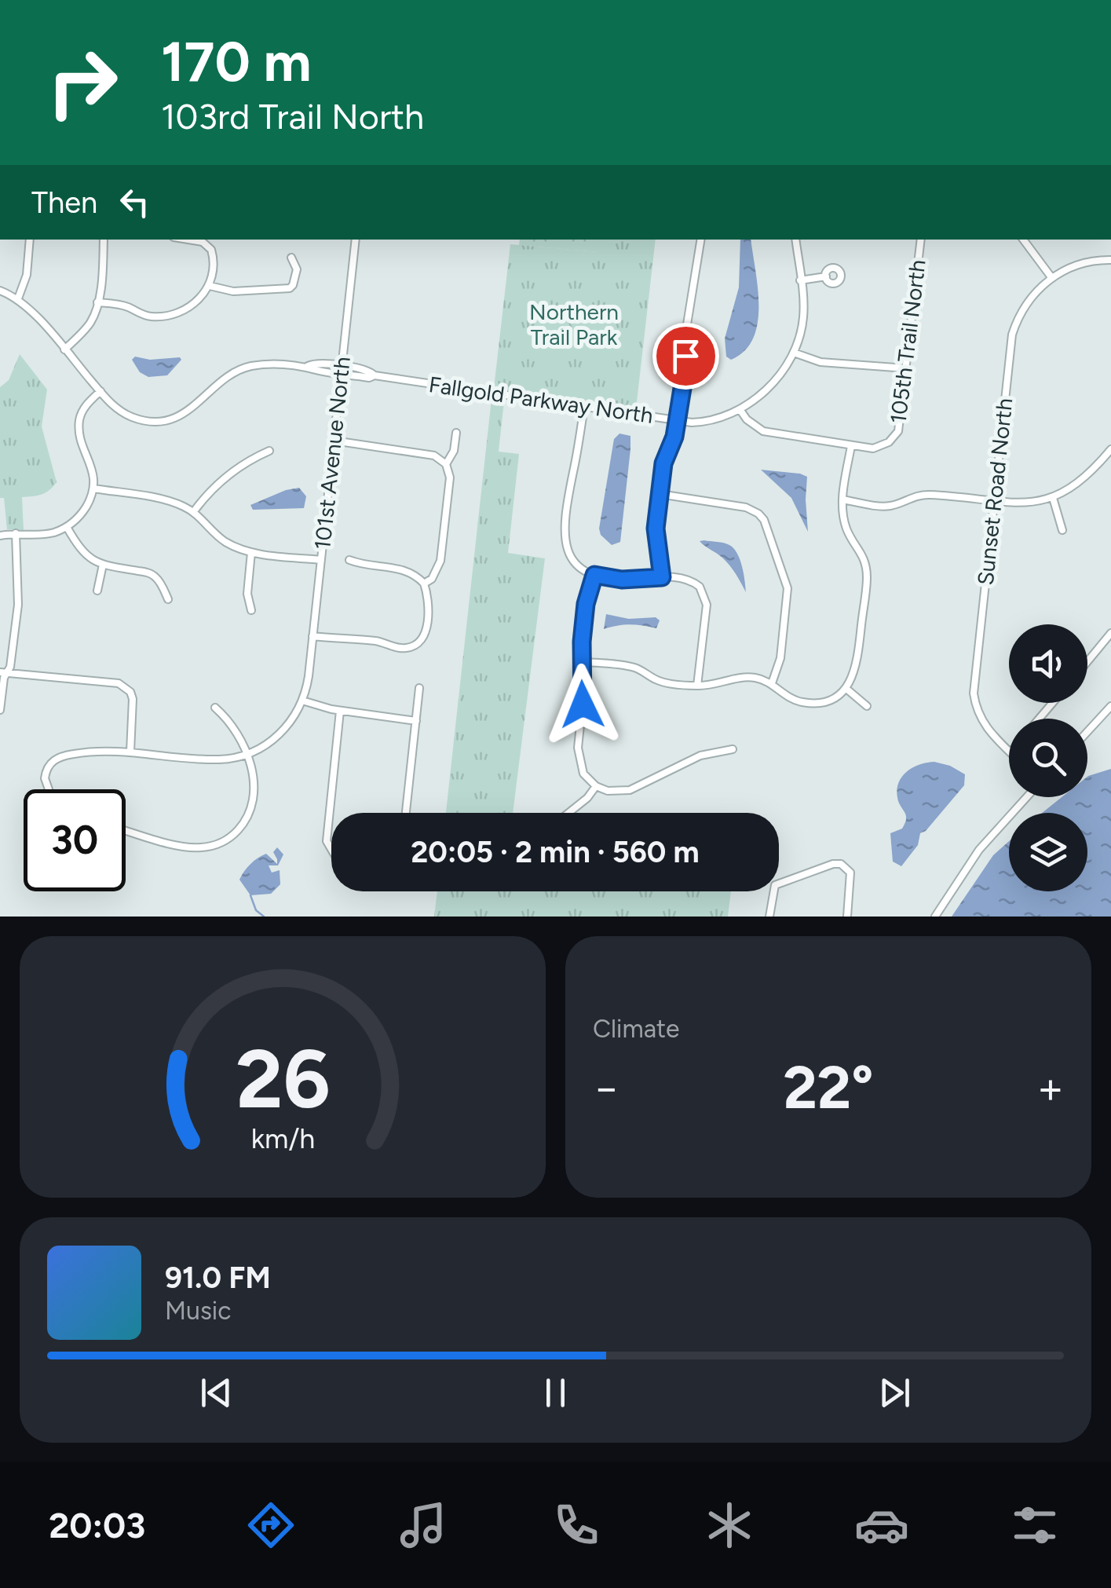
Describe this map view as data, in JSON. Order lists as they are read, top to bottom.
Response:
{
  "streets": {
    "street": [
      "105th Trail North",
      "Fallgold Parkway North",
      "101st Avenue North",
      "Sunset Road North"
    ]
  },
  "crossings": [
    ["Fallgold Parkway North", "101st Avenue North"]
  ],
  "parks": ["Northern Trail Park"],
  "page": {
    "turn": ["170 m", "103rd Trail North"],
    "then": "Then",
    "limit": "30",
    "trip": "20:05 · 2 min · 560 m",
    "tile": "Climate",
    "heat": ["−", "22°", "+"],
    "song": ["91.0 FM", "Music"],
    "tabs": "20:03",
    "gauge": ["26", "km/h"]
  }
}
